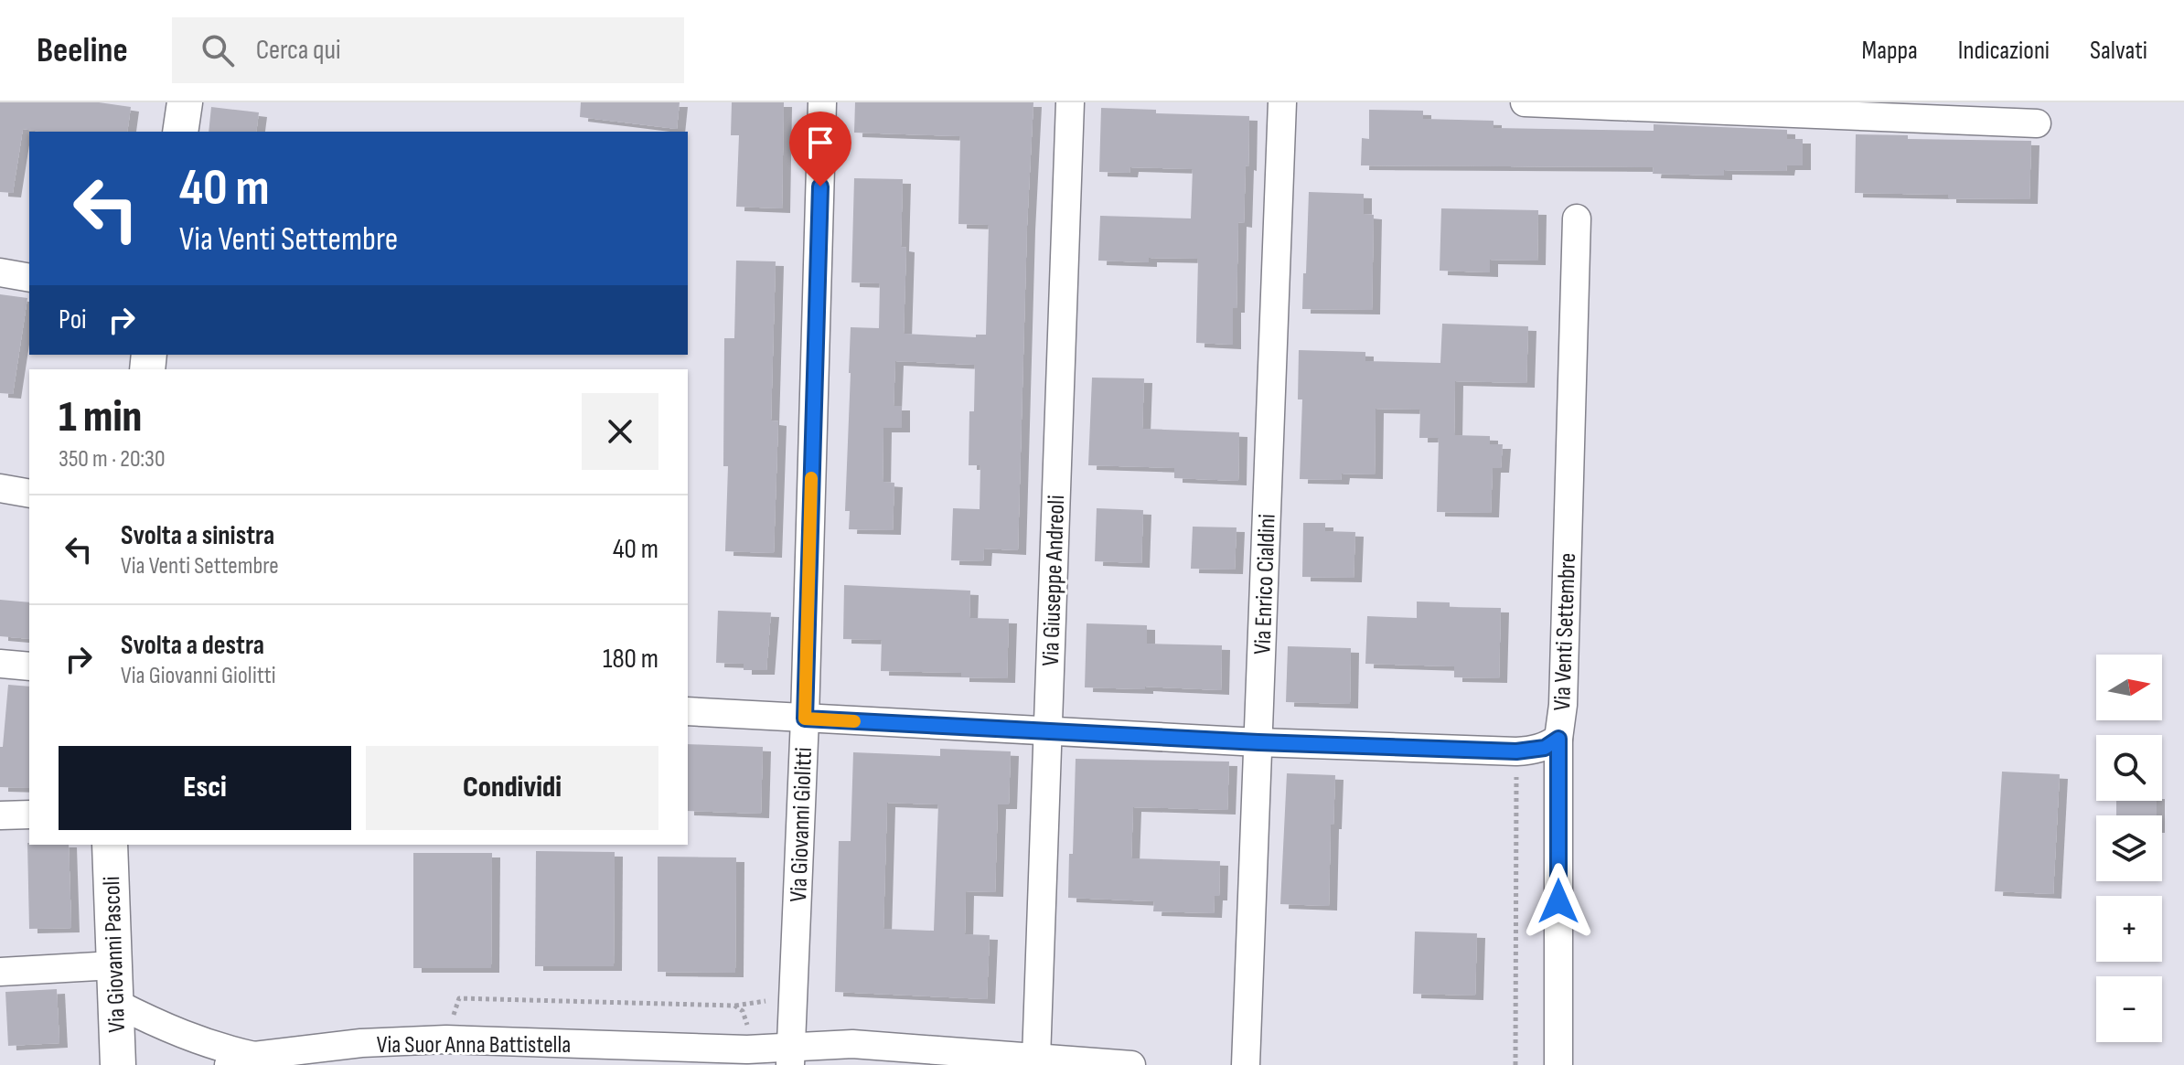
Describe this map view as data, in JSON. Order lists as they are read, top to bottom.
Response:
{
  "streets": {
    "street": [
      "Via Giuseppe Andreoli",
      "Via Enrico Cialdini",
      "Via Venti Settembre",
      "Via Giovanni Giolitti",
      "Via Giovanni Pascoli",
      "Via Suor Anna Battistella"
    ]
  },
  "crossings": [
    ["Via Giuseppe Andreoli", "Via Venti Settembre"],
    ["Via Giuseppe Andreoli", "Via Suor Anna Battistella"],
    ["Via Enrico Cialdini", "Via Venti Settembre"],
    ["Via Venti Settembre", "Via Giovanni Giolitti"],
    ["Via Giovanni Giolitti", "Via Suor Anna Battistella"],
    ["Via Giovanni Pascoli", "Via Suor Anna Battistella"]
  ],
  "north": "right",
  "page": {
    "header": "Beeline",
    "search": "Cerca qui",
    "nav": ["Mappa", "Indicazioni", "Salvati"],
    "turn": ["40 m", "Via Venti Settembre"],
    "then": "Poi",
    "heading": ["1 min", "350 m · 20:30"],
    "list": [
      {
        "name": "Svolta a sinistra",
        "note": "Via Venti Settembre",
        "value": "40 m"
      },
      {
        "name": "Svolta a destra",
        "note": "Via Giovanni Giolitti",
        "value": "180 m"
      }
    ],
    "map_buttons": ["+", "−"],
    "buttons": ["Esci", "Condividi"]
  }
}
